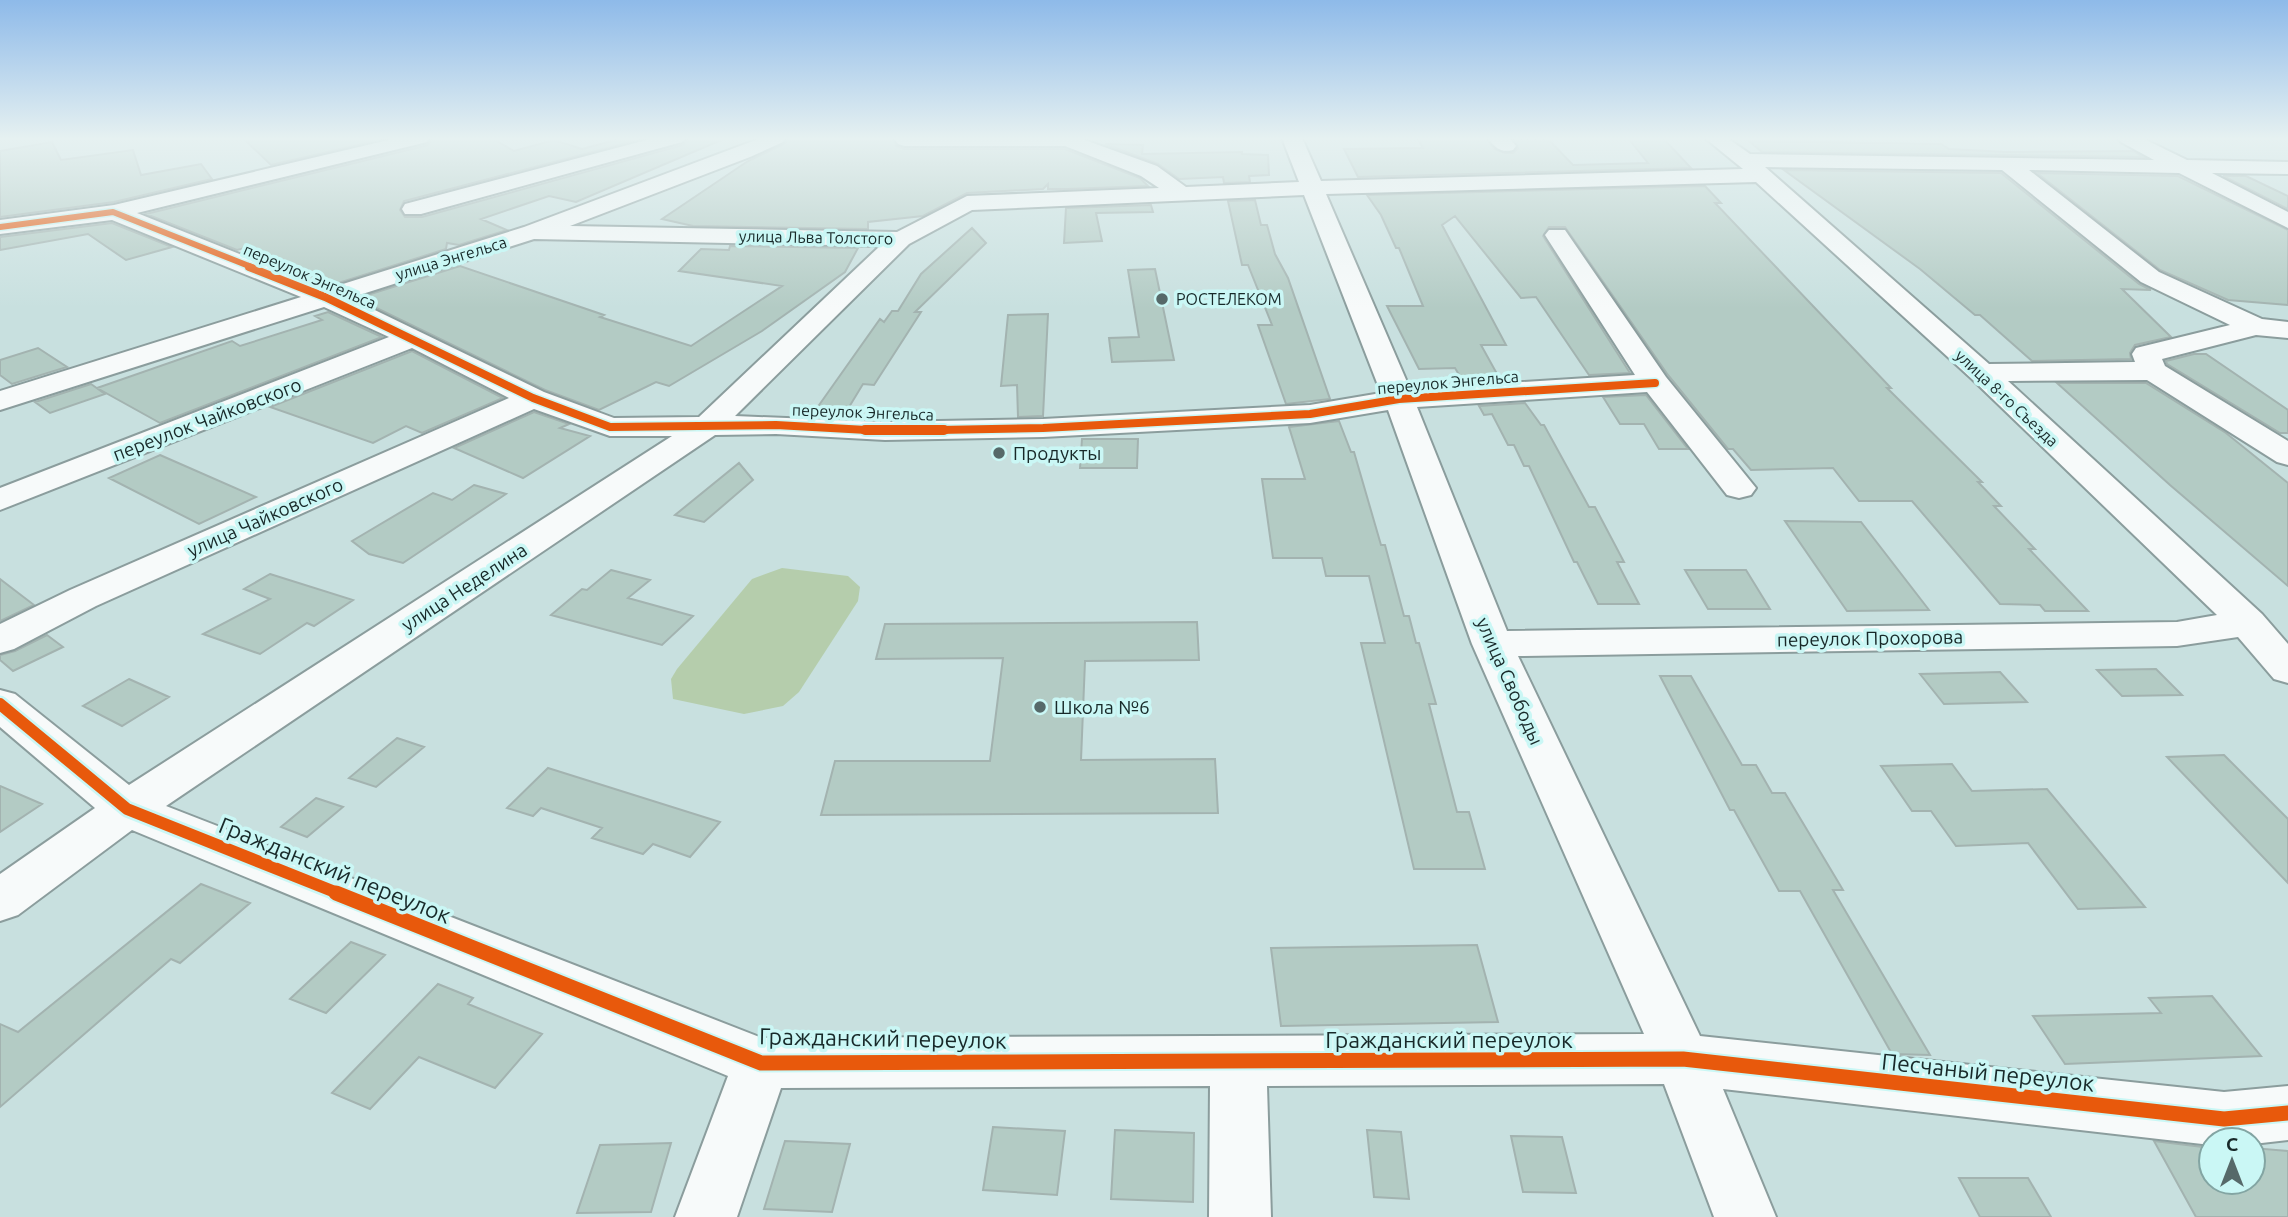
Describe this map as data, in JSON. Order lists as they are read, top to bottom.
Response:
{
  "streets": {
    "street": [
      "улица Льва Толстого",
      "улица Энгельса",
      "переулок Энгельса",
      "улица 8-го Съезда",
      "переулок Чайковского",
      "улица Чайковского",
      "улица Неделина",
      "переулок Прохорова",
      "улица Свободы",
      "Гражданский переулок",
      "Песчаный переулок"
    ]
  },
  "crossings": [
    ["улица Льва Толстого", "улица Энгельса"],
    ["улица Льва Толстого", "улица Неделина"],
    ["улица Энгельса", "переулок Энгельса"],
    ["переулок Энгельса", "переулок Чайковского"],
    ["переулок Энгельса", "улица Чайковского"],
    ["переулок Энгельса", "улица Неделина"],
    ["переулок Энгельса", "улица Свободы"],
    ["улица 8-го Съезда", "переулок Прохорова"],
    ["улица Неделина", "Гражданский переулок"],
    ["переулок Прохорова", "улица Свободы"],
    ["улица Свободы", "Гражданский переулок"],
    ["улица Свободы", "Песчаный переулок"],
    ["Гражданский переулок", "Песчаный переулок"]
  ],
  "places": ["РОСТЕЛЕКОМ", "Продукты", "Школа №6"],
  "north": "top"
}
